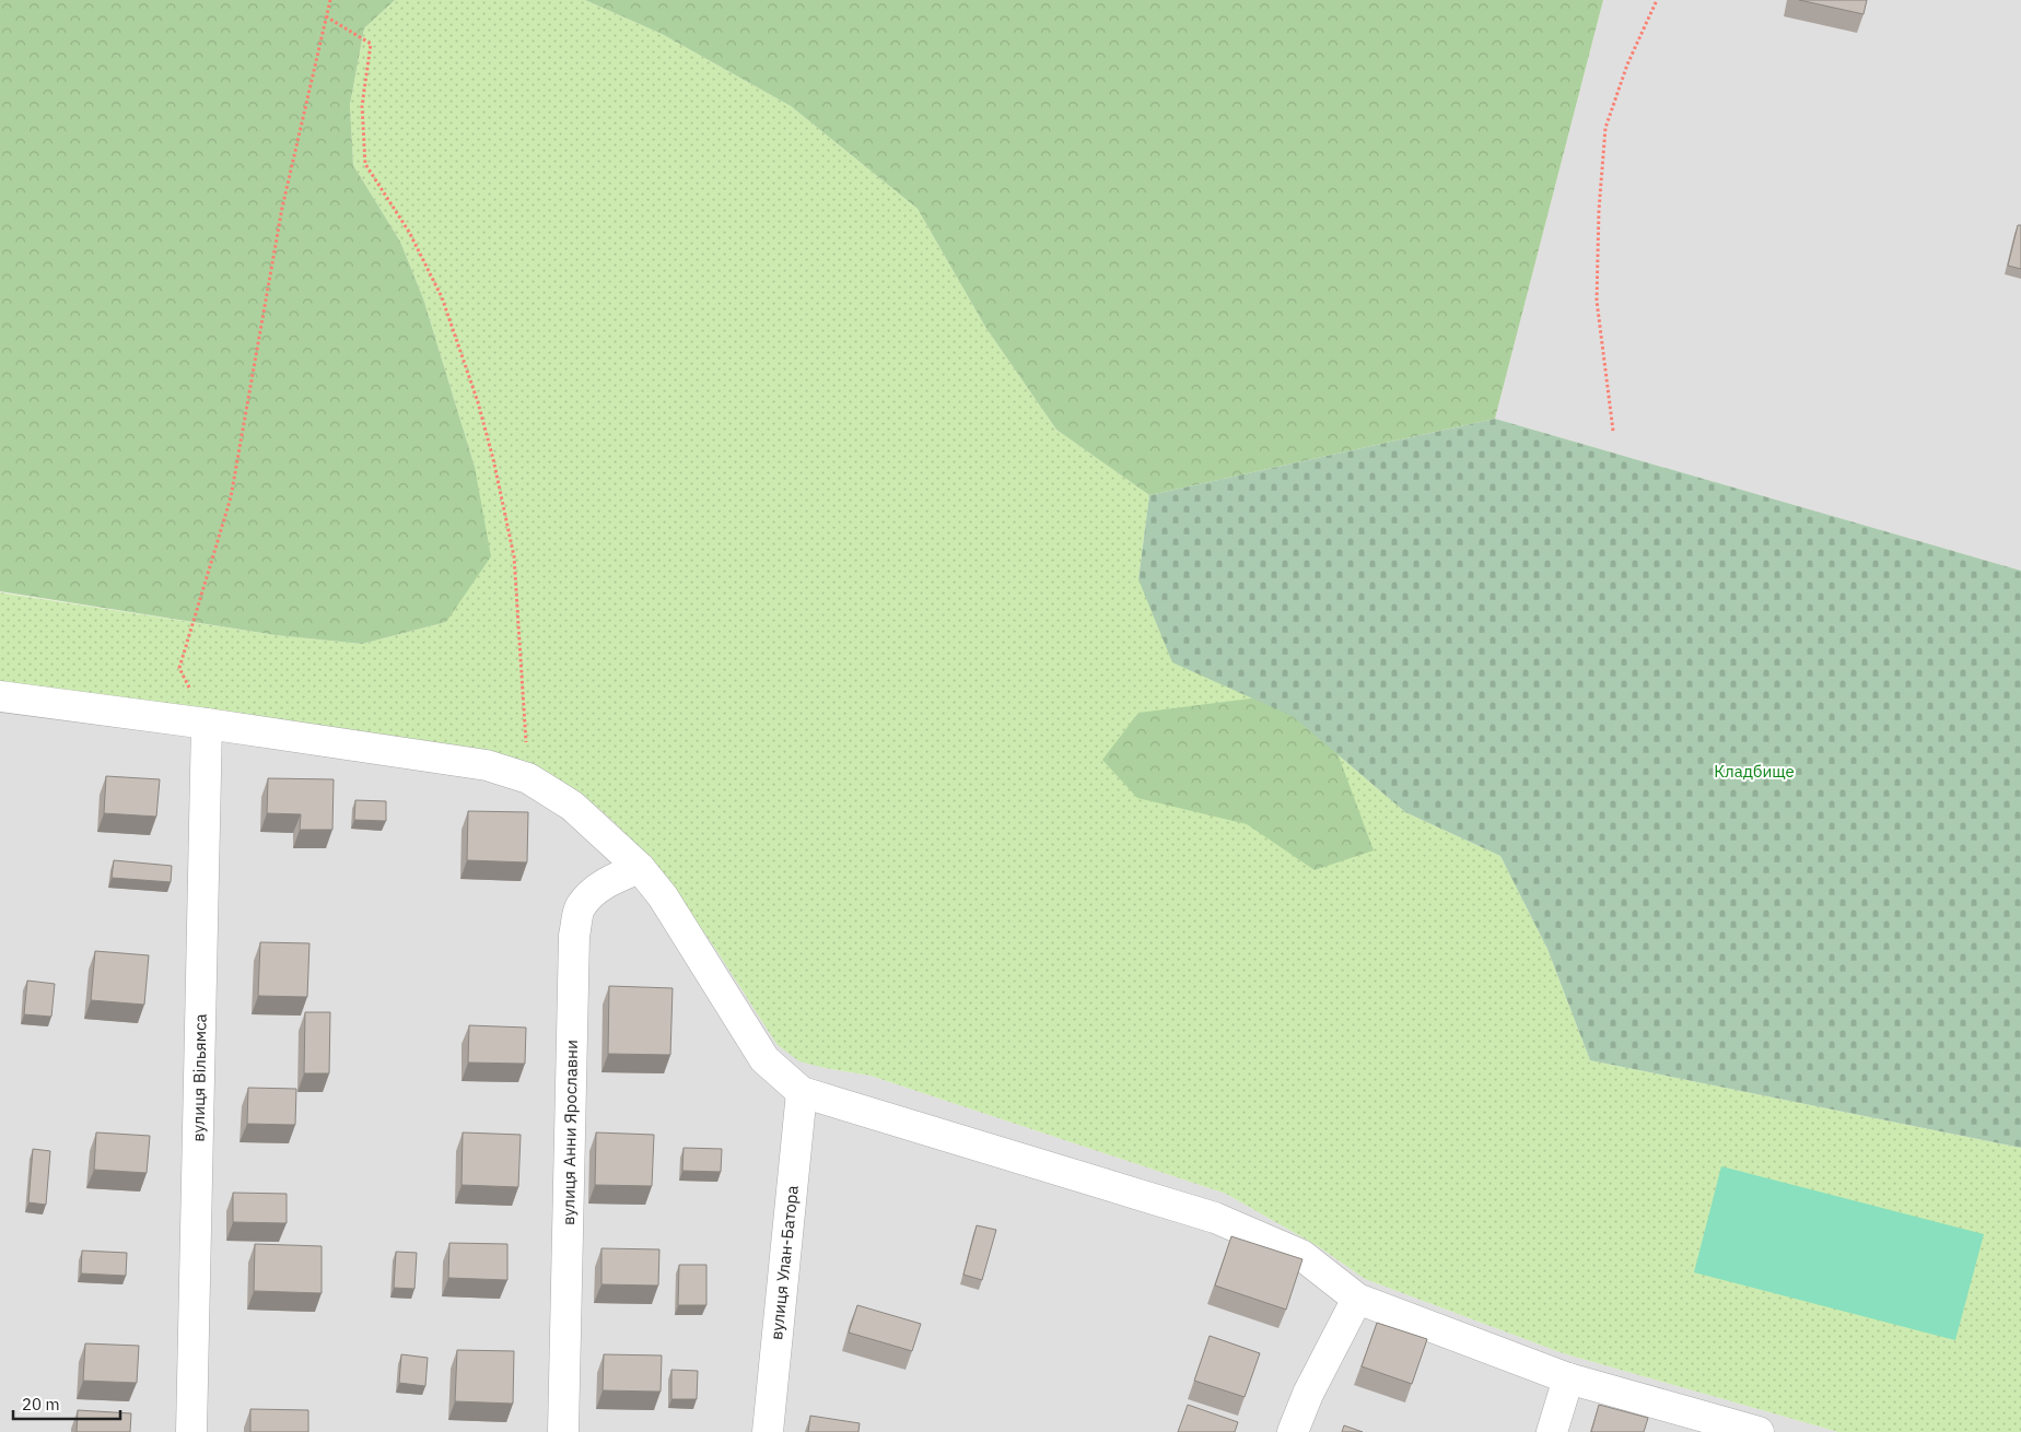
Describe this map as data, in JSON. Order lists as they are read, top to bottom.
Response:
{
  "streets": {
    "street": ["вулиця Вільямса", "вулиця Анни Ярославни", "вулиця Улан-Батора"]
  },
  "parks": ["Кладбище"],
  "scale_bar": "20 m"
}
